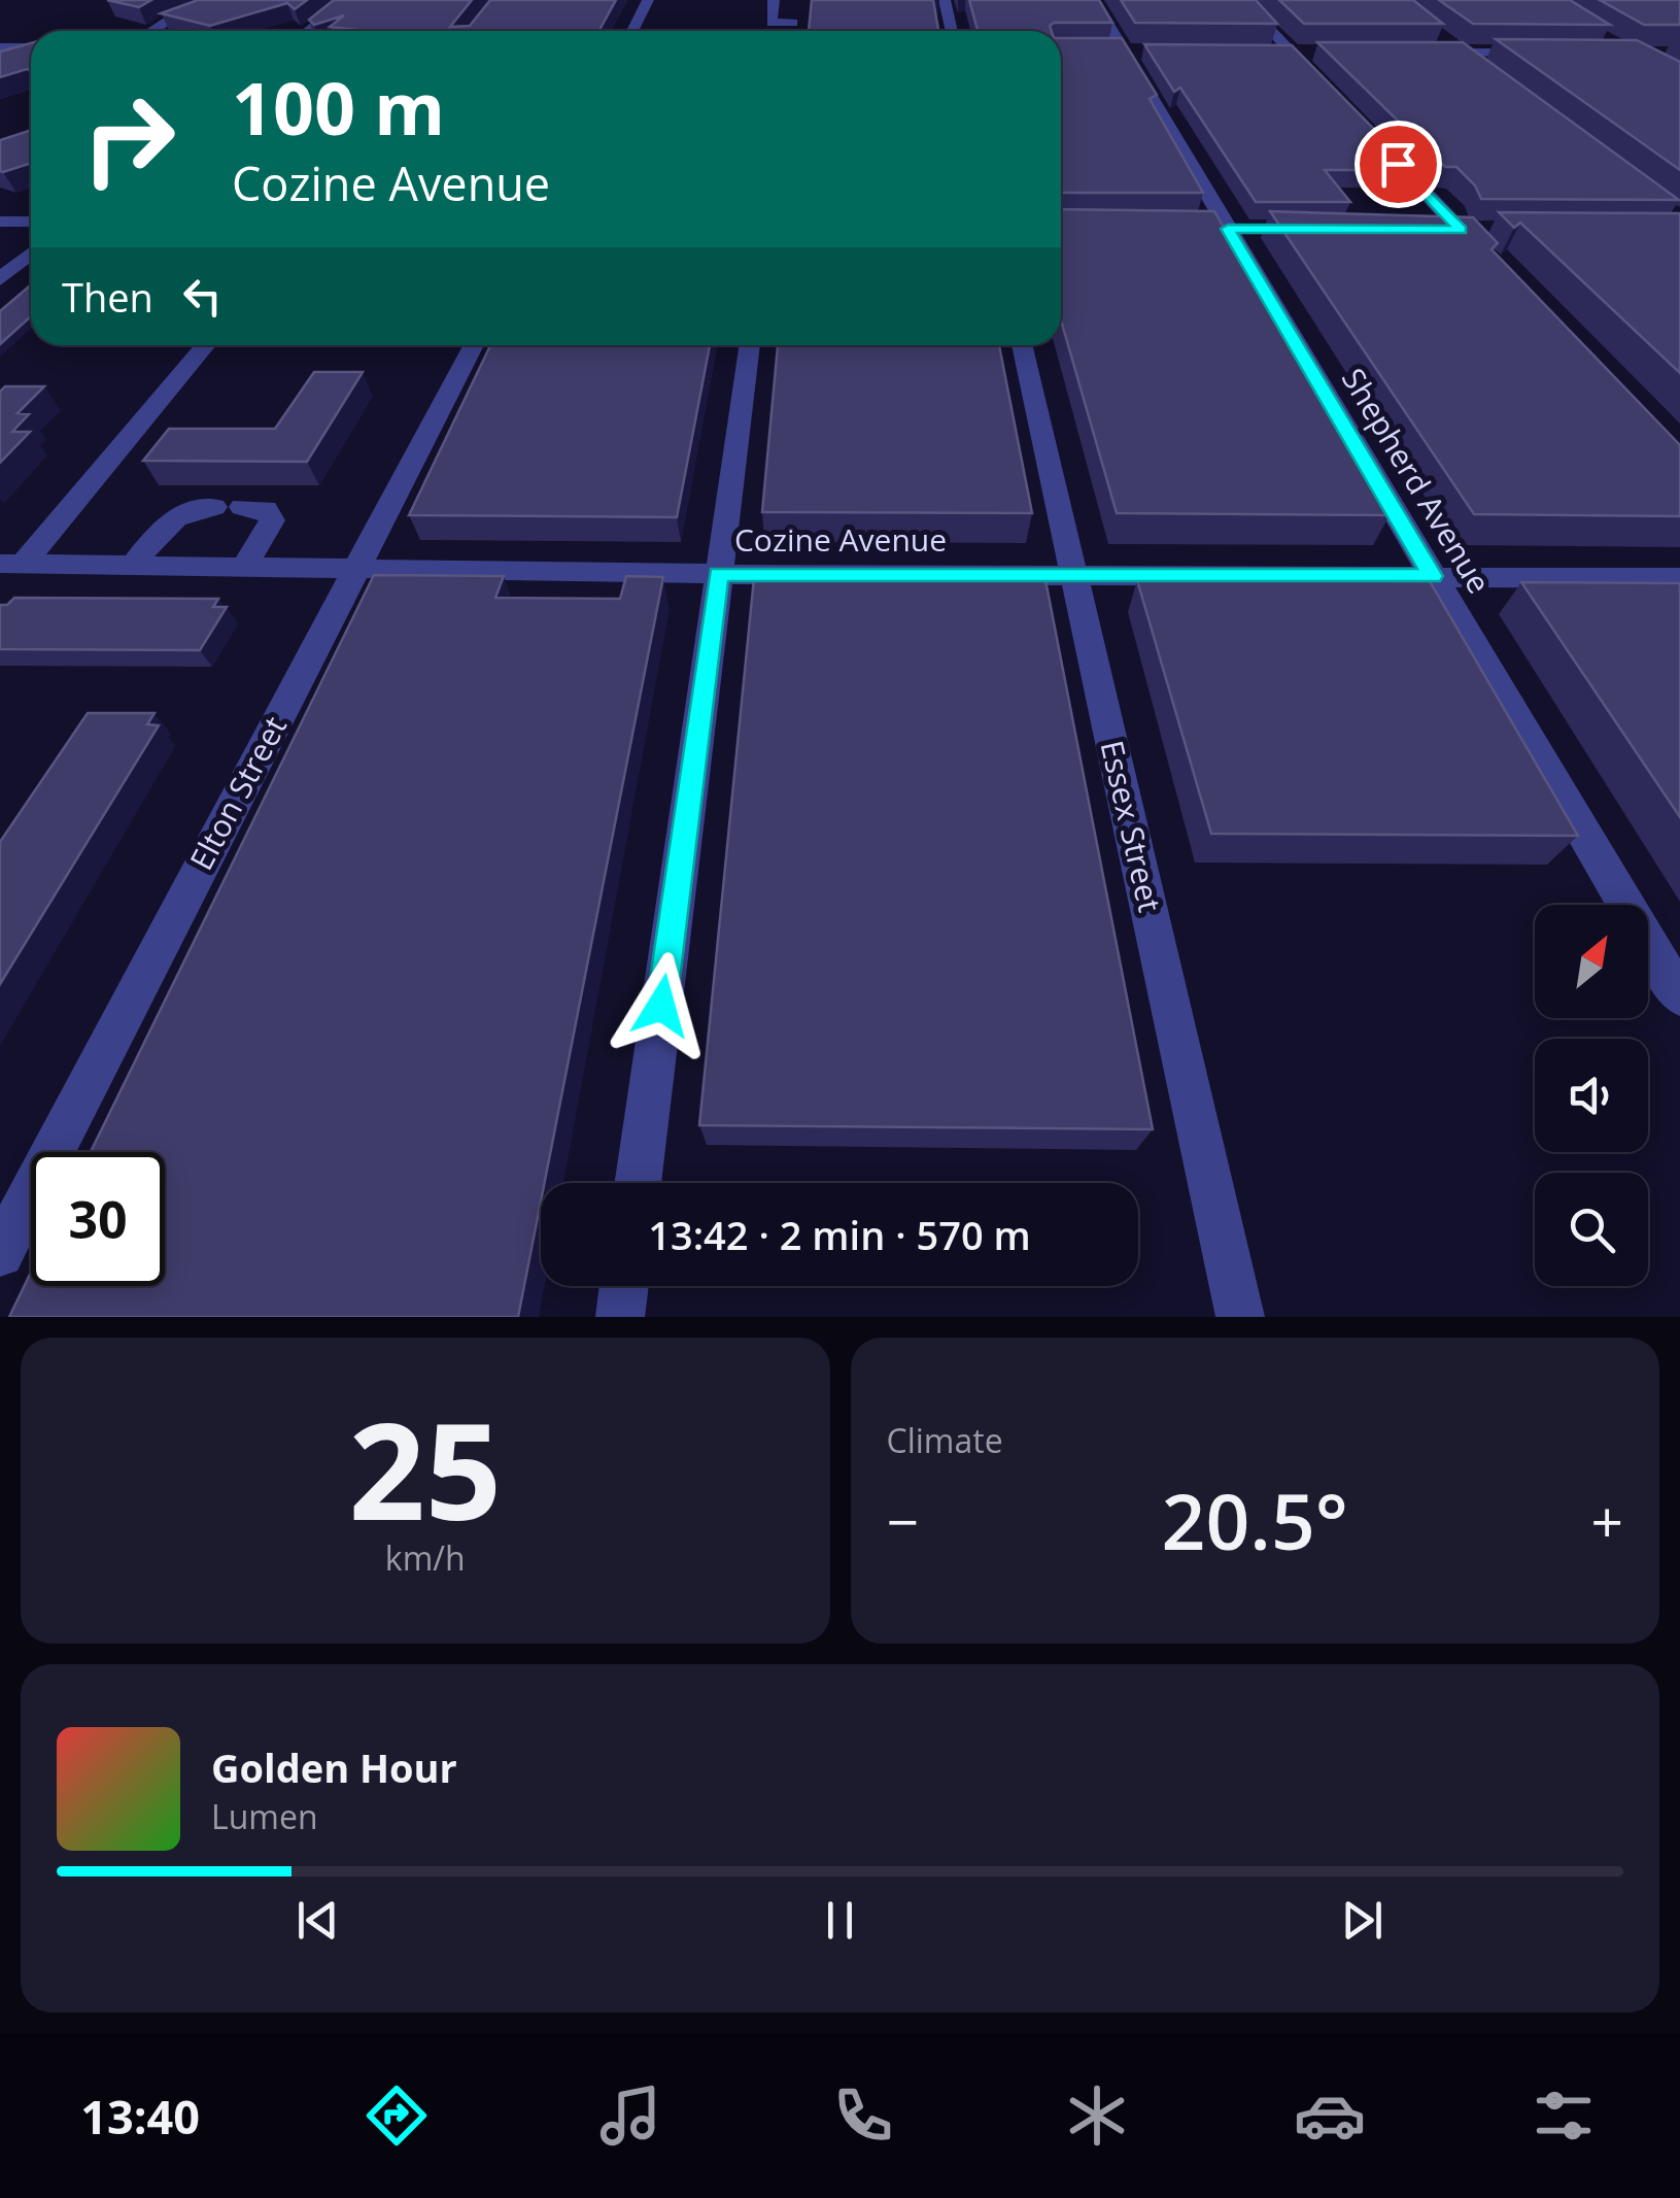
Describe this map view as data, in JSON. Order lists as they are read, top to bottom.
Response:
{
  "streets": {
    "street": [
      "Shepherd Avenue",
      "Cozine Avenue",
      "Elton Street",
      "Essex Street"
    ]
  },
  "crossings": [
    ["Shepherd Avenue", "Cozine Avenue"],
    ["Cozine Avenue", "Elton Street"],
    ["Cozine Avenue", "Essex Street"]
  ],
  "north": "top right",
  "page": {
    "turn": ["100 m", "Cozine Avenue"],
    "then": "Then",
    "limit": "30",
    "trip": "13:42 · 2 min · 570 m",
    "tile": [
      ["25", "km/h"],
      "Climate"
    ],
    "heat": ["−", "20.5°", "+"],
    "song": ["Golden Hour", "Lumen"],
    "tabs": "13:40"
  }
}
